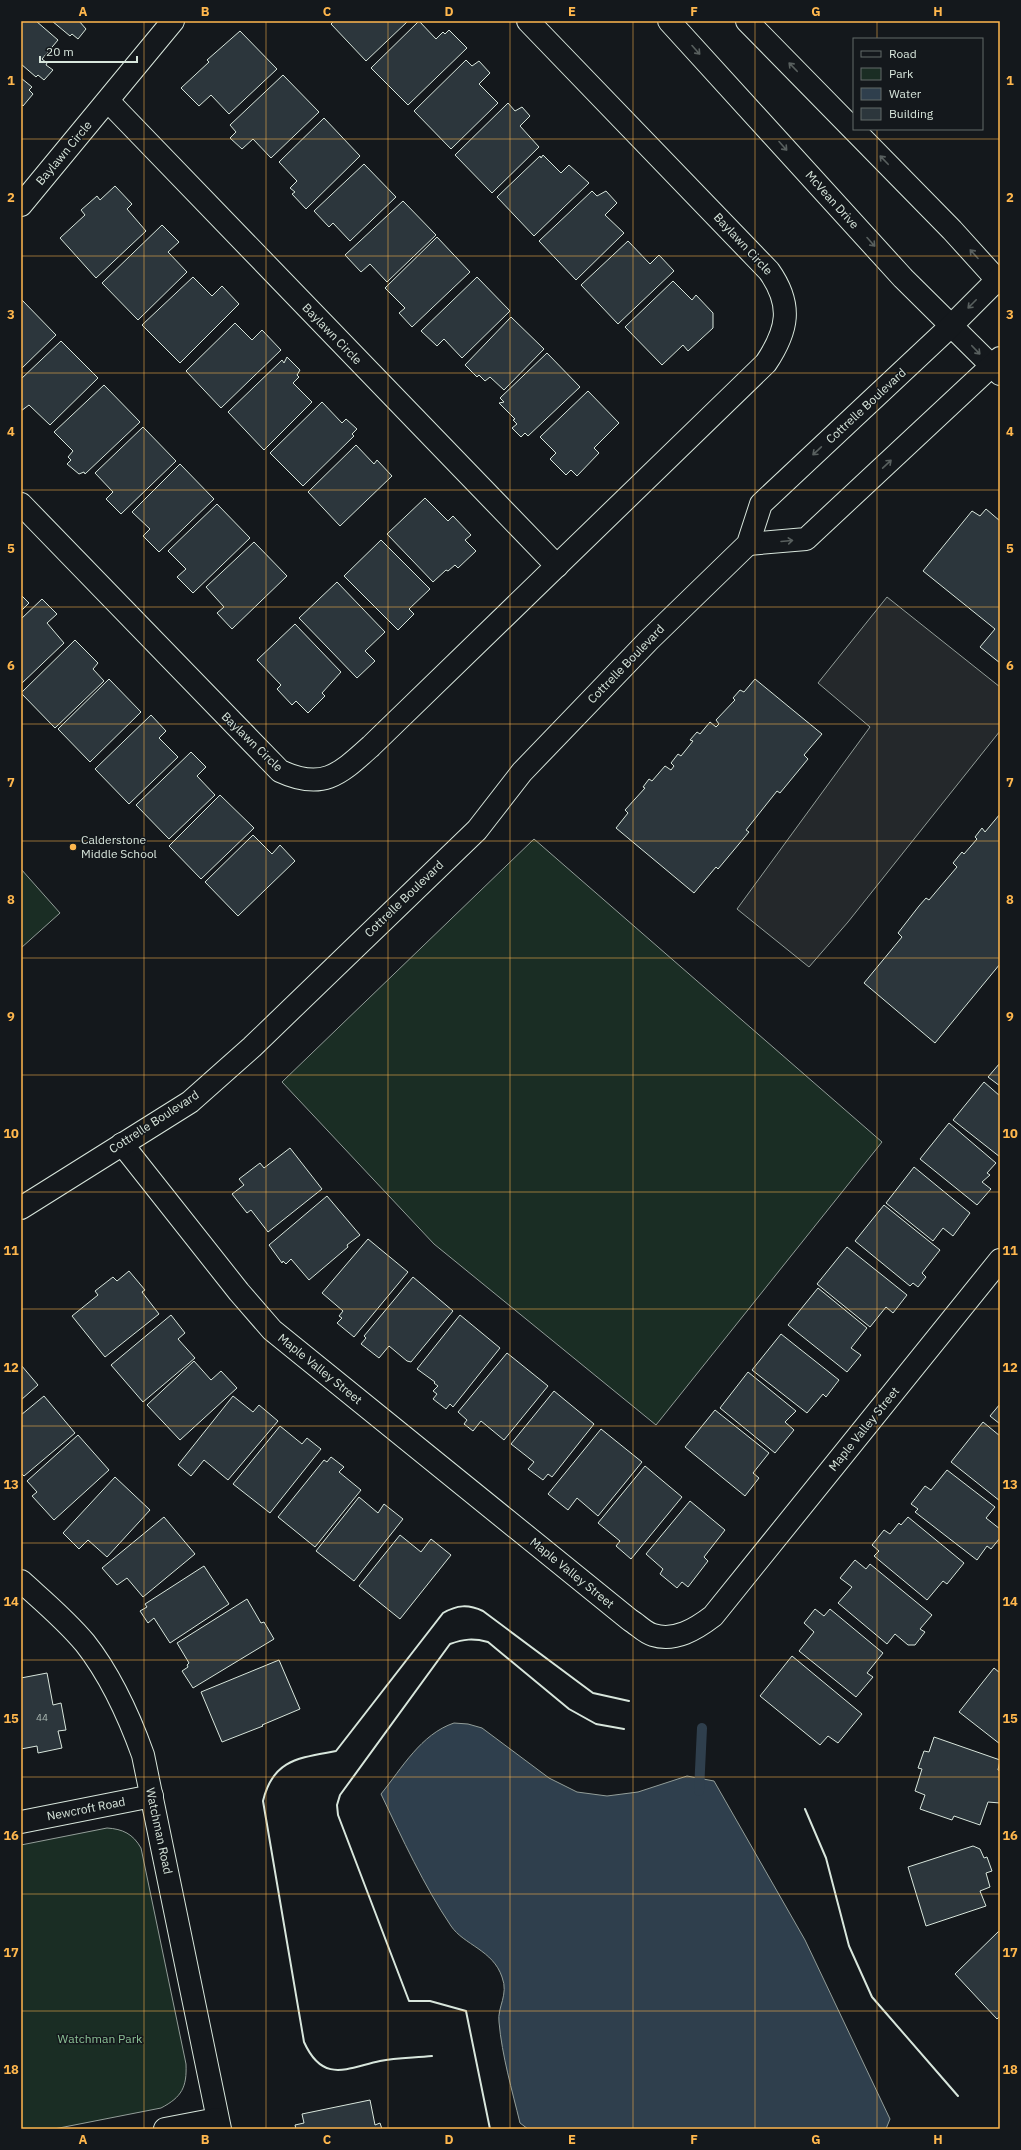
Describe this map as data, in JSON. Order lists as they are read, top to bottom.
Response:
{
  "streets": {
    "street": [
      "Baylawn Circle",
      "McVean Drive",
      "Cottrelle Boulevard",
      "Maple Valley Street",
      "Newcroft Road",
      "Watchman Road"
    ]
  },
  "crossings": [
    ["McVean Drive", "Cottrelle Boulevard"],
    ["Cottrelle Boulevard", "Maple Valley Street"],
    ["Newcroft Road", "Watchman Road"]
  ],
  "parks": ["Watchman Park"],
  "places": ["Calderstone Middle School"],
  "house_numbers": ["44"],
  "legend": [
    "Road",
    "Park",
    "Water",
    "Building"
  ],
  "scale_bar": "20 m",
  "grid": {
    "columns": [
      "A",
      "B",
      "C",
      "D",
      "E",
      "F",
      "G",
      "H"
    ],
    "rows": [
      "1",
      "2",
      "3",
      "4",
      "5",
      "6",
      "7",
      "8",
      "9",
      "10",
      "11",
      "12",
      "13",
      "14",
      "15",
      "16",
      "17",
      "18"
    ]
  }
}
